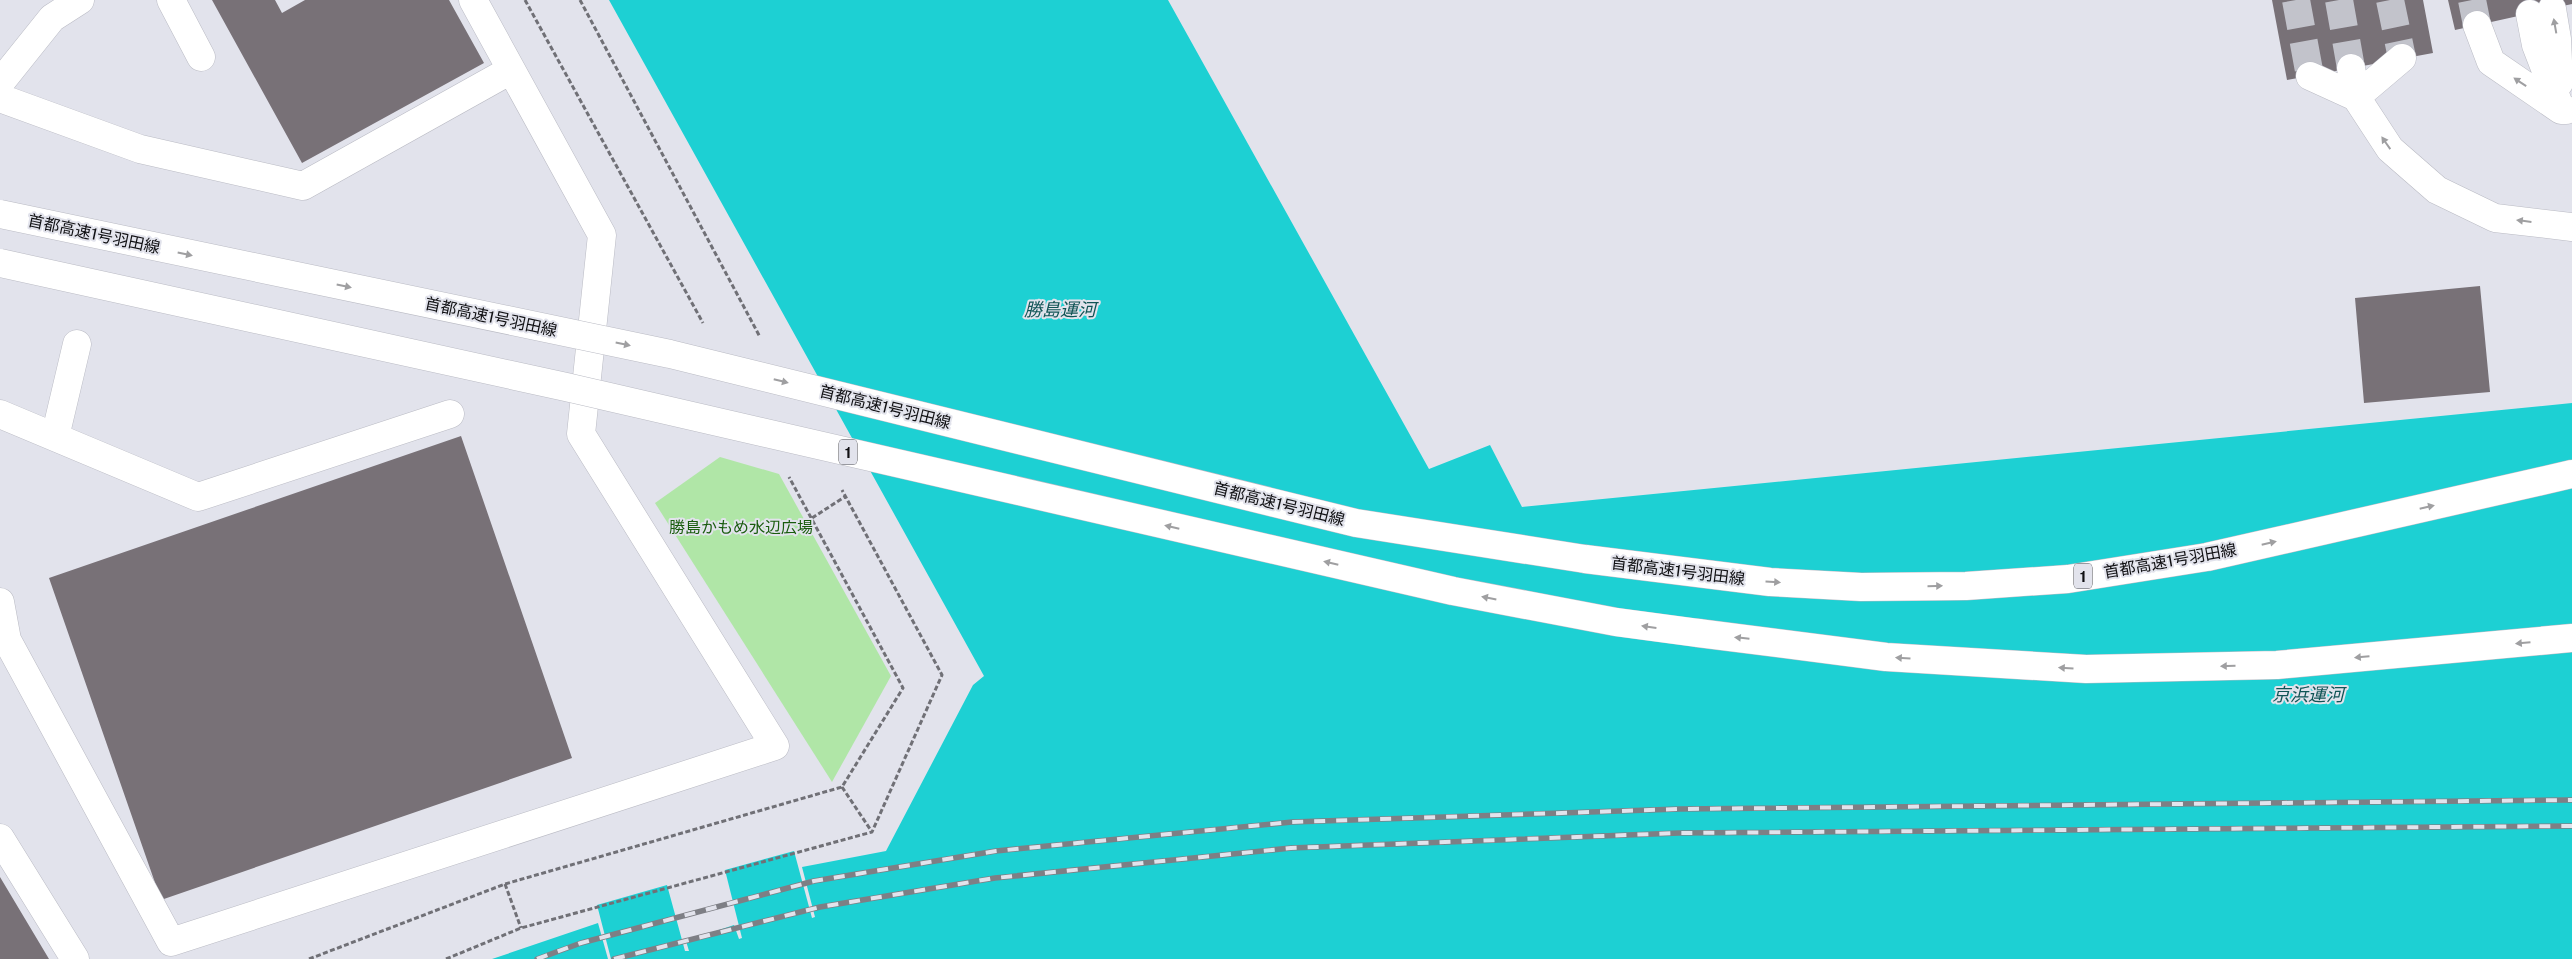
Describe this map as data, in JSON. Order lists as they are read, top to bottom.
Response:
{
  "streets": {
    "main road": ["首都高速1号羽田線", "1"]
  },
  "water": ["勝島運河", "京浜運河"],
  "parks": ["勝島かもめ水辺広場"]
}
